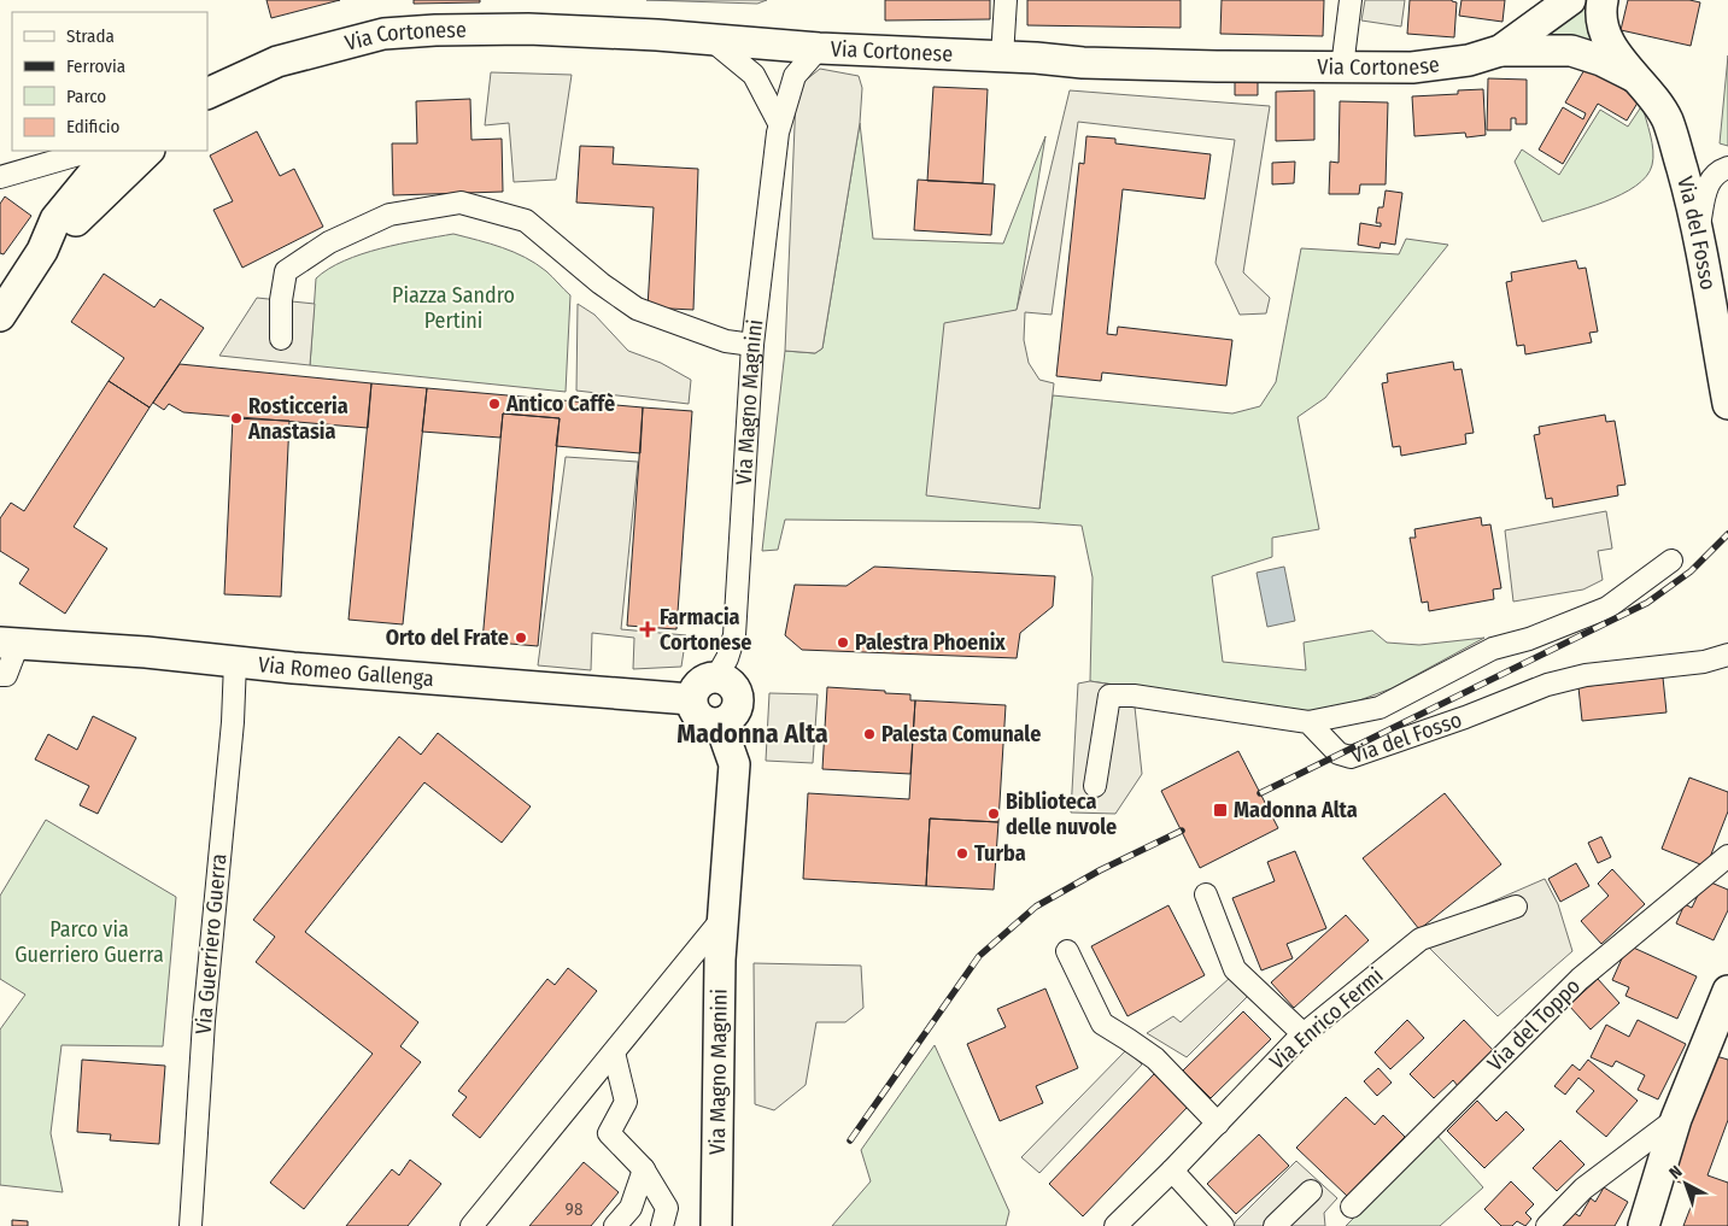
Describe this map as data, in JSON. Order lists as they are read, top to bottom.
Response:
{
  "streets": {
    "main road": [
      "Via Cortonese",
      "Via del Fosso",
      "Via Magno Magnini",
      "Via Romeo Gallenga"
    ],
    "street": ["Via Guerriero Guerra", "Via Enrico Fermi", "Via del Toppo"]
  },
  "crossings": [
    ["Via Cortonese", "Via Magno Magnini"],
    ["Via Magno Magnini", "Via Romeo Gallenga"],
    ["Via Romeo Gallenga", "Via Guerriero Guerra"]
  ],
  "districts": ["Madonna Alta"],
  "parks": ["Piazza Sandro Pertini", "Parco via Guerriero Guerra"],
  "places": {
    "other": [
      "Antico Caffè",
      "Rosticceria Anastasia",
      "Orto del Frate",
      "Palestra Phoenix",
      "Palesta Comunale",
      "Biblioteca delle nuvole",
      "Turba"
    ],
    "health": ["Farmacia Cortonese"],
    "transit": ["Madonna Alta"]
  },
  "house_numbers": ["98"],
  "legend": [
    "Strada",
    "Ferrovia",
    "Parco",
    "Edificio"
  ],
  "north": "top left"
}
